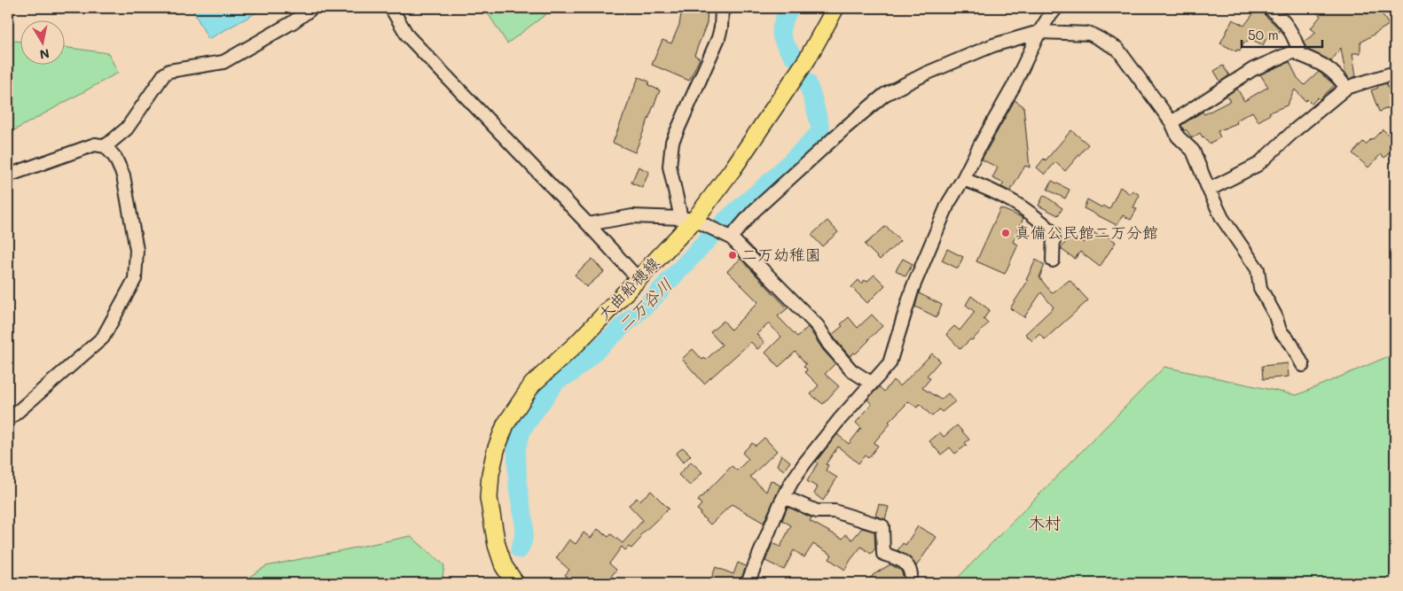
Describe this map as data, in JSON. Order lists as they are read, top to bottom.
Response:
{
  "streets": {
    "main road": ["大曲船穂線"]
  },
  "districts": ["木村"],
  "water": ["二万谷川"],
  "places": ["真備公民館二万分館", "二万幼稚園"],
  "scale_bar": "50 m",
  "north": "bottom"
}
